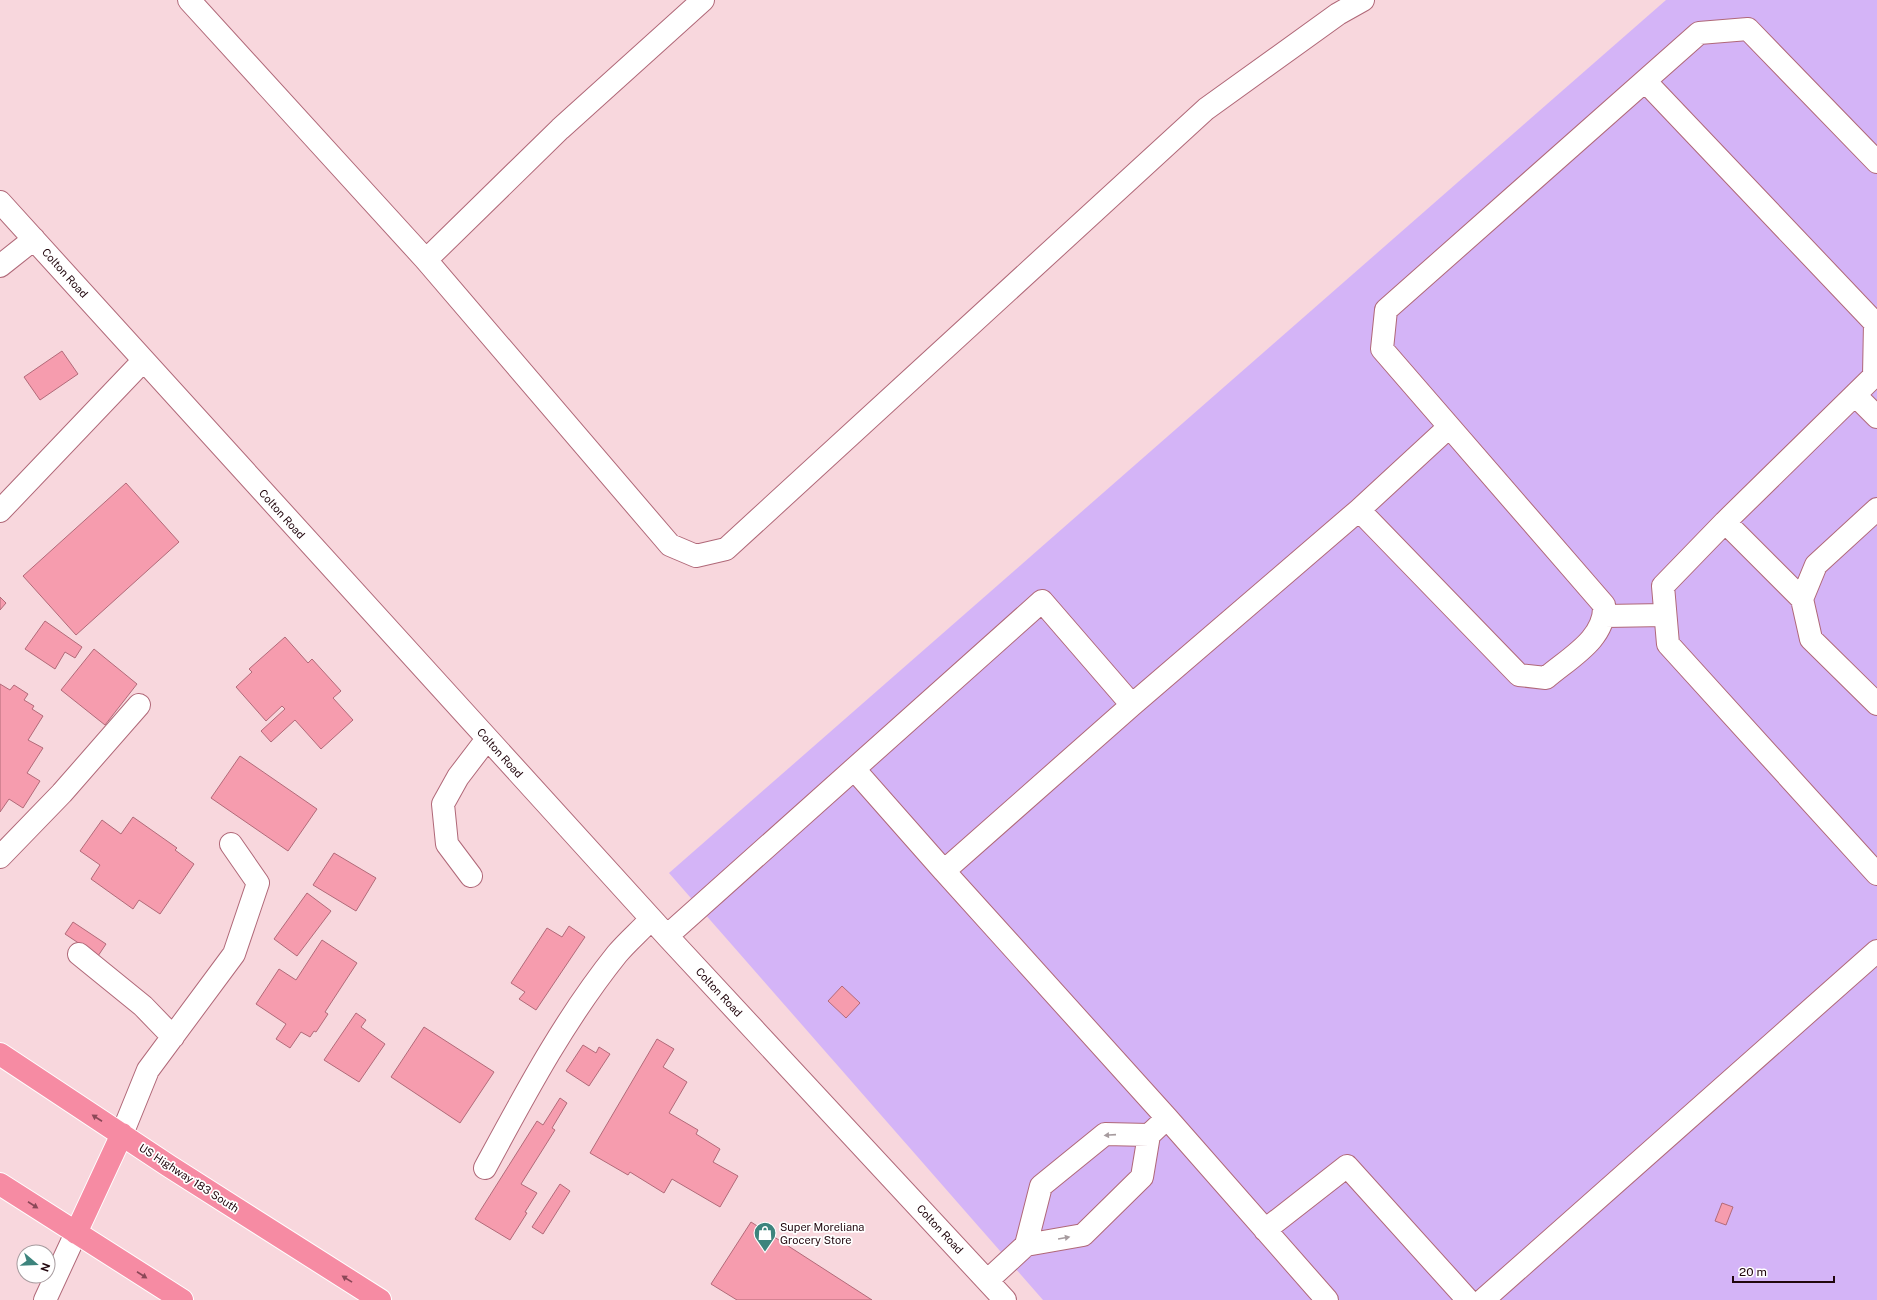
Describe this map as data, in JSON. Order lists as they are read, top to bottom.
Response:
{
  "streets": {
    "highway": ["US Highway 183 South"],
    "street": ["Colton Road"]
  },
  "places": {
    "shop": ["Super Moreliana Grocery Store"]
  },
  "scale_bar": "20 m",
  "north": "right"
}
